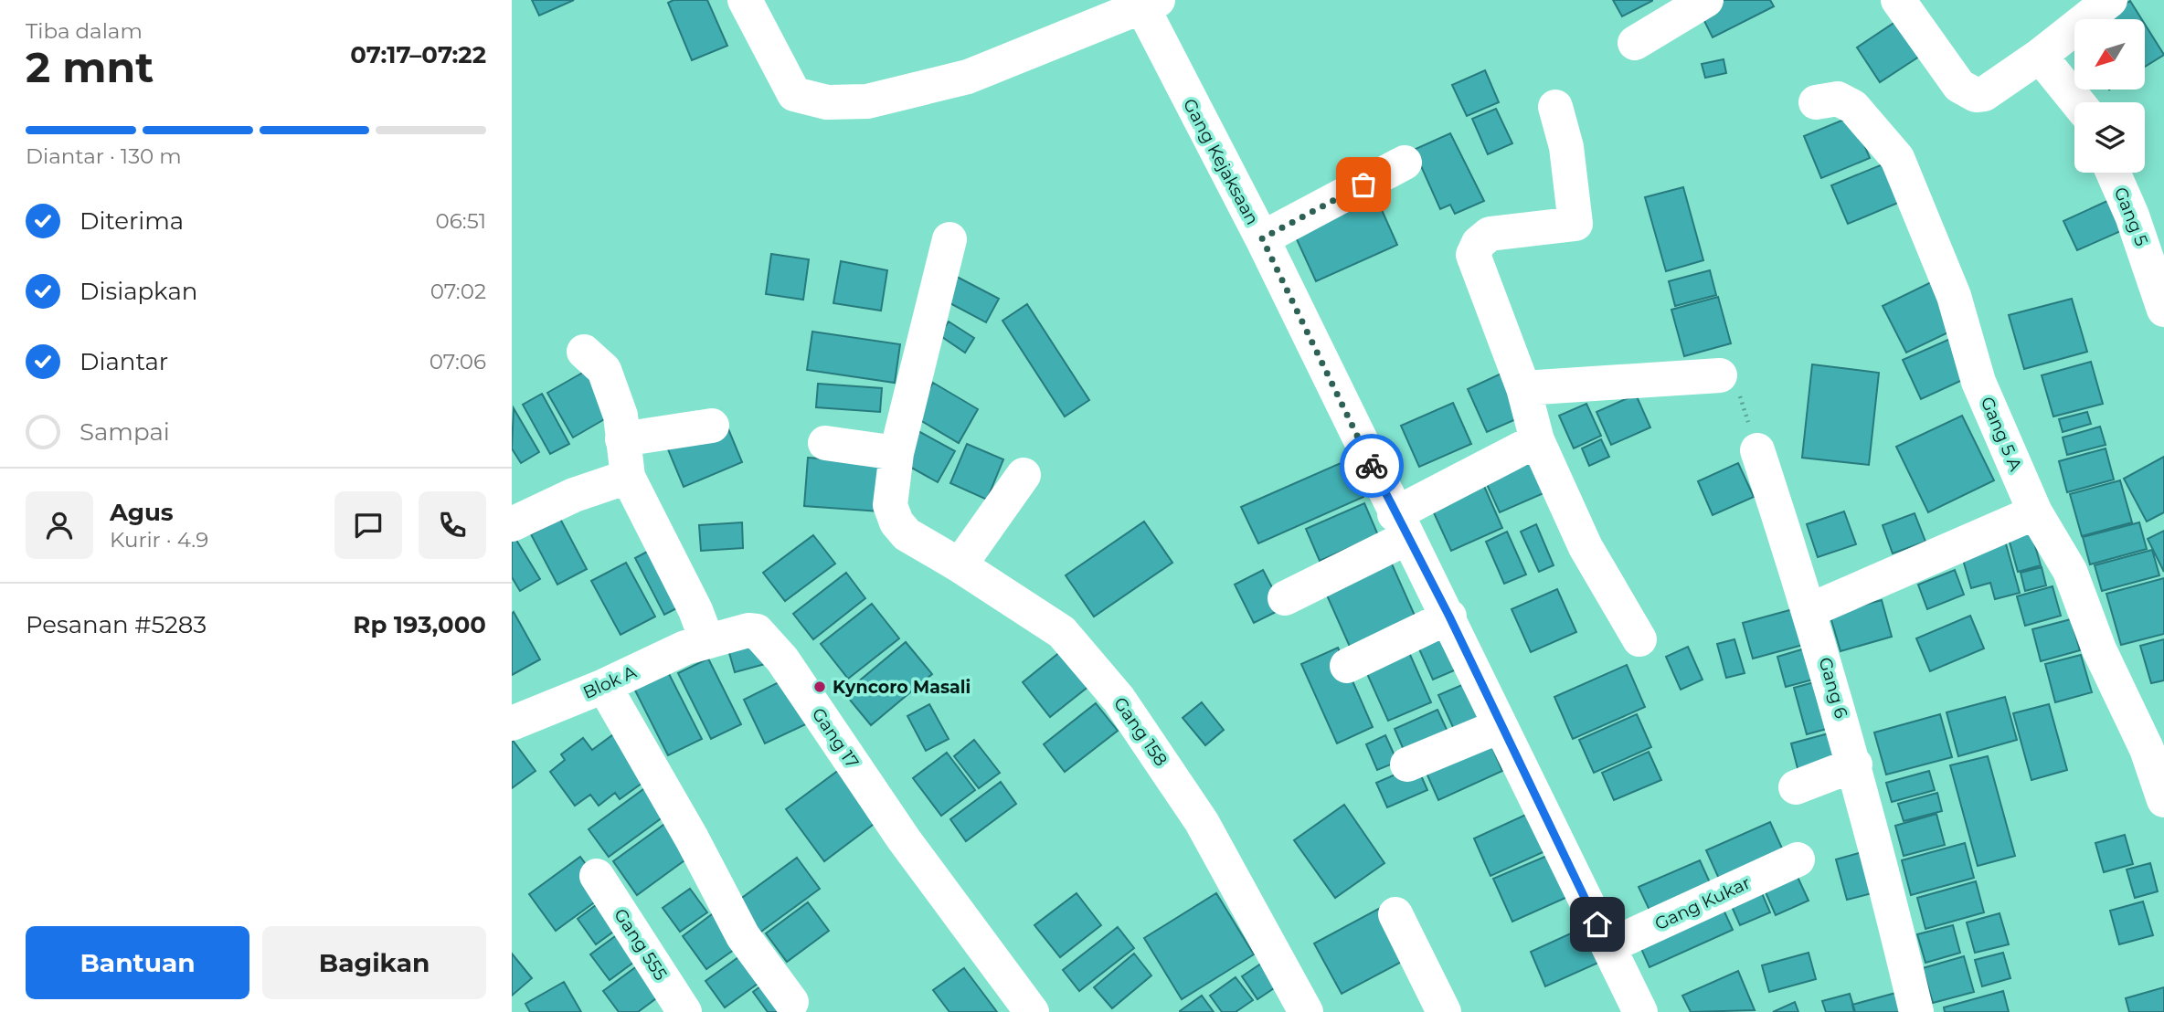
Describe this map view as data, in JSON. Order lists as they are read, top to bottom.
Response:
{
  "streets": {
    "street": [
      "Gang Kejaksaan",
      "Gang 5",
      "Gang 5 A",
      "Blok A",
      "Gang 6",
      "Gang 158",
      "Gang 17",
      "Gang Kukar",
      "Gang 555"
    ]
  },
  "crossings": [
    ["Gang Kejaksaan", "Gang Kukar"],
    ["Blok A", "Gang 17"]
  ],
  "places": ["Kyncoro Masali"],
  "north": "bottom left",
  "page": {
    "heading": ["2 mnt", "Tiba dalam", "07:17–07:22"],
    "panel": [
      "Agus",
      "Kurir · 4.9",
      "Pesanan #5283",
      "Rp 193,000"
    ],
    "bar": "Diantar · 130 m",
    "list": [
      ["Diterima", "06:51"],
      ["Disiapkan", "07:02"],
      ["Diantar", "07:06"],
      "Sampai"
    ],
    "buttons": ["Bantuan", "Bagikan"]
  }
}
